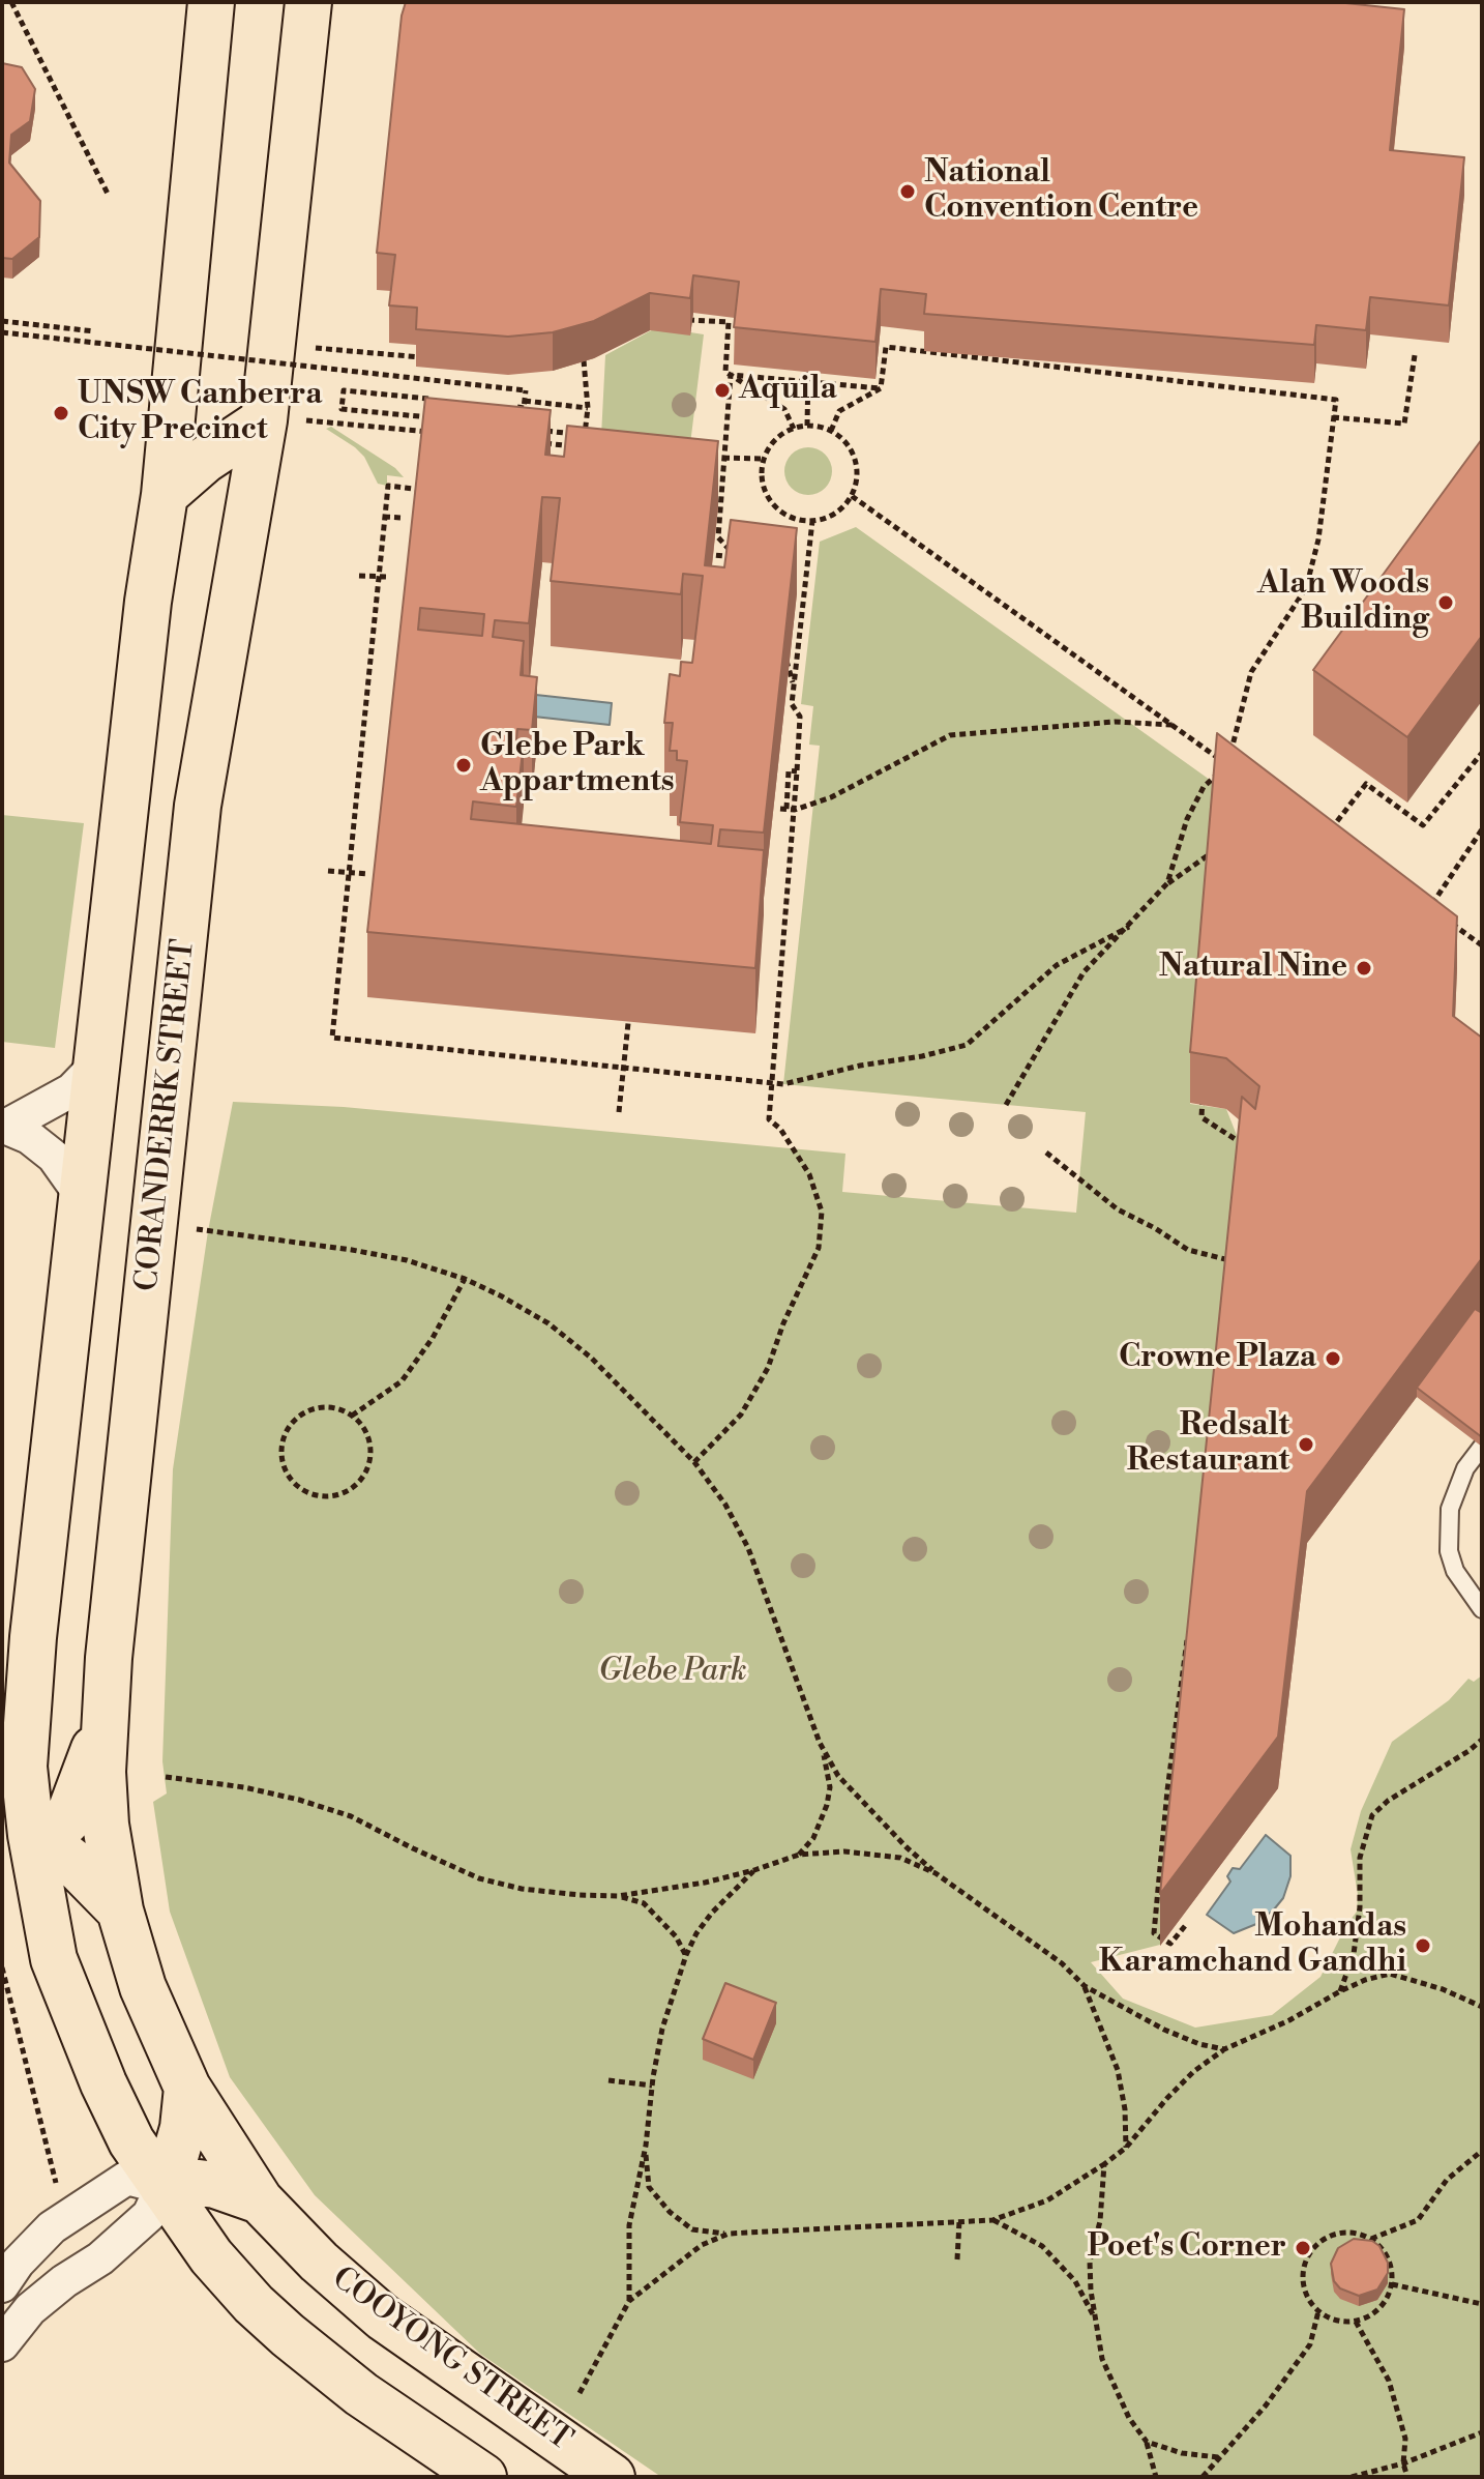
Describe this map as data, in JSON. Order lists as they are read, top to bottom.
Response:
{
  "streets": {
    "main road": ["CORANDERRK STREET", "COOYONG STREET"]
  },
  "crossings": [
    ["CORANDERRK STREET", "COOYONG STREET"]
  ],
  "parks": ["Glebe Park"],
  "places": [
    "National Convention Centre",
    "Aquila",
    "UNSW Canberra City Precinct",
    "Alan Woods Building",
    "Glebe Park Appartments",
    "Natural Nine",
    "Crowne Plaza",
    "Redsalt Restaurant",
    "Mohandas Karamchand Gandhi",
    "Poet's Corner"
  ]
}
